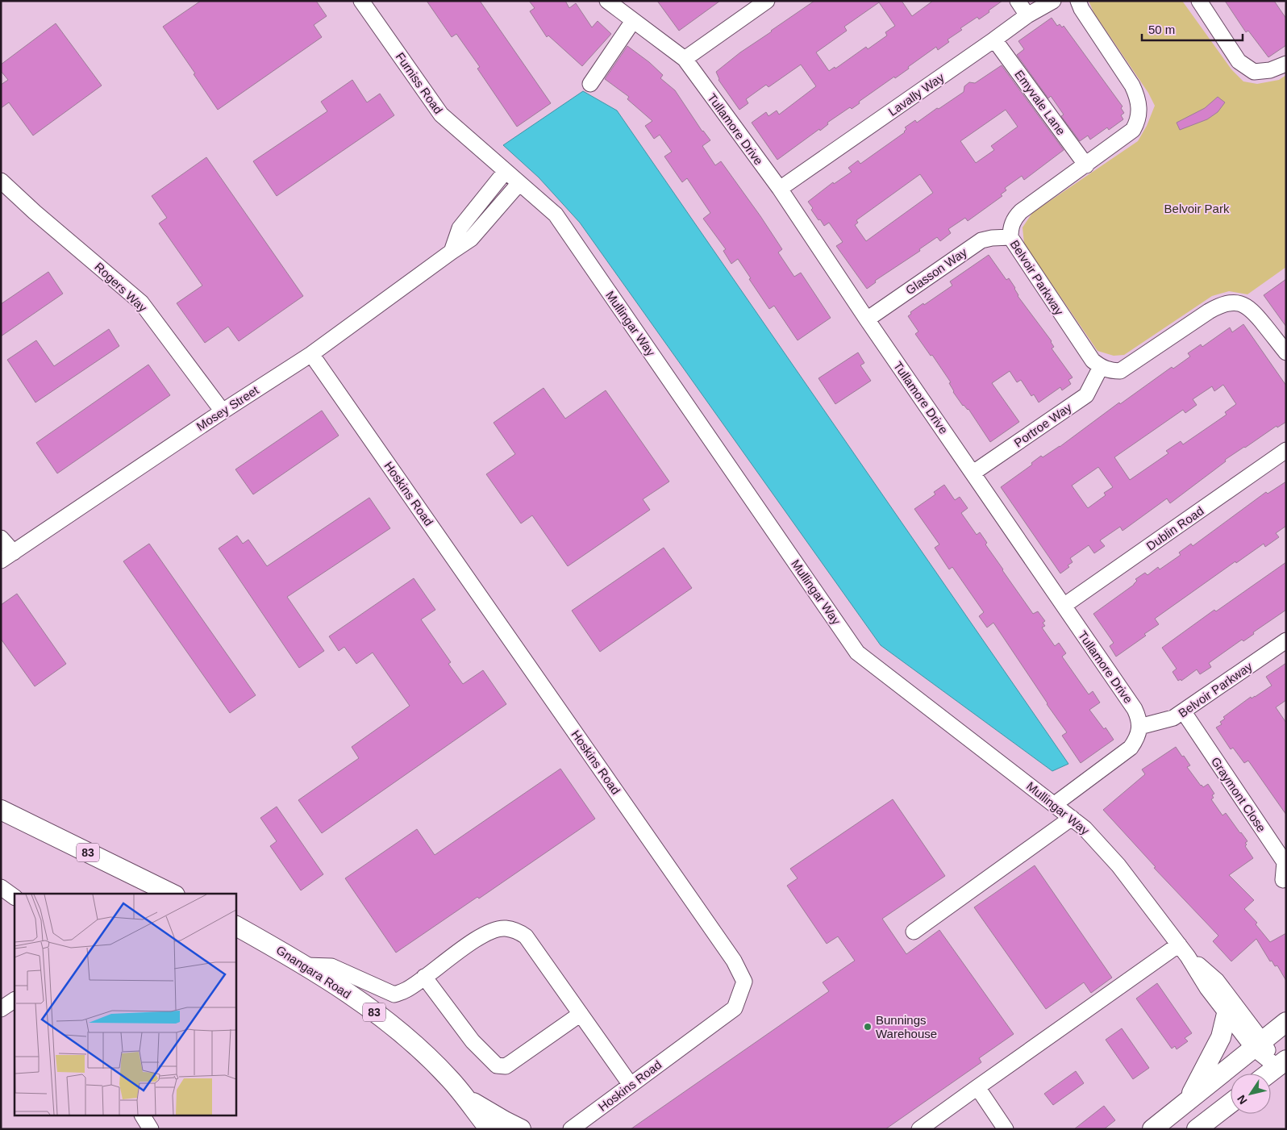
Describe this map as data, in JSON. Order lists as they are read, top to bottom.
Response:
{
  "streets": {
    "main road": ["83", "Gnangara Road"],
    "street": [
      "Furniss Road",
      "Lavally Way",
      "Emyvale Lane",
      "Tullamore Drive",
      "Glasson Way",
      "Belvoir Parkway",
      "Rogers Way",
      "Mullingar Way",
      "Mosey Street",
      "Portroe Way",
      "Hoskins Road",
      "Dublin Road",
      "Graymont Close"
    ]
  },
  "crossings": [
    ["Furniss Road", "Mullingar Way"],
    ["Lavally Way", "Emyvale Lane"],
    ["Lavally Way", "Tullamore Drive"],
    ["Emyvale Lane", "Belvoir Parkway"],
    ["Tullamore Drive", "Glasson Way"],
    ["Tullamore Drive", "Belvoir Parkway"],
    ["Tullamore Drive", "Portroe Way"],
    ["Tullamore Drive", "Dublin Road"],
    ["Glasson Way", "Belvoir Parkway"],
    ["Belvoir Parkway", "Portroe Way"],
    ["Belvoir Parkway", "Graymont Close"],
    ["Rogers Way", "Mosey Street"],
    ["Mullingar Way", "Mosey Street"],
    ["Mosey Street", "Hoskins Road"]
  ],
  "parks": ["Belvoir Park"],
  "places": ["Bunnings Warehouse"],
  "scale_bar": "50 m",
  "north": "bottom left"
}
